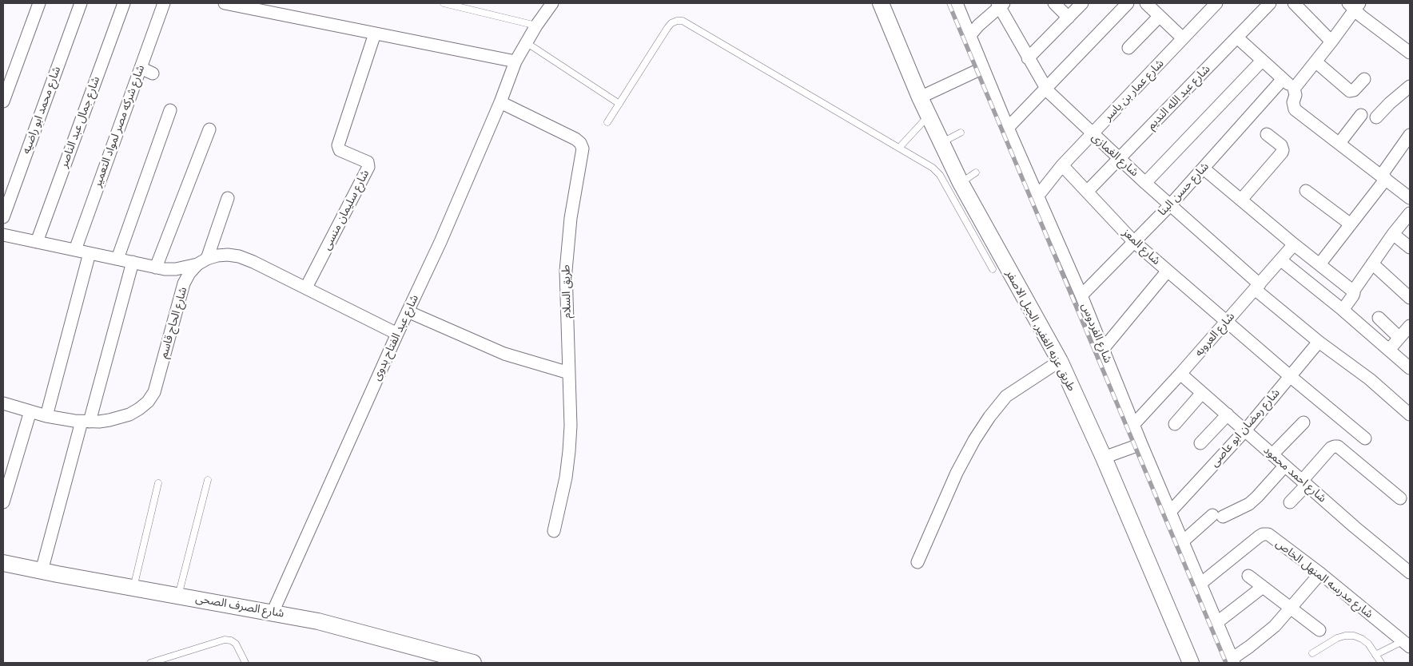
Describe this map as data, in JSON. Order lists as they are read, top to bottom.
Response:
{
  "streets": {
    "street": [
      "شارع عمار بن ياسر",
      "شارع عبد الله النديم",
      "شارع محمد ابو راضيه",
      "شارع جمال عبد الناصر",
      "شارع شركه مصر لمواد التعمير",
      "شارع الغمازى",
      "شارع حسن البنا",
      "شارع سليمان منسى",
      "شارع المعز",
      "طريق السلام",
      "شارع الحاج قاسم",
      "طريق عزبه الغفير, الجبل الاصفر",
      "شارع الفردوس",
      "شارع العروبه",
      "شارع عبد الفتاح بدوى",
      "شارع رمضان ابو عاصى",
      "شارع احمد محمود",
      "شارع مدرسه المنهل الخاص",
      "شارع الصرف الصحى"
    ]
  },
  "crossings": [
    ["شارع عمار بن ياسر", "شارع الغمازى"],
    ["شارع عمار بن ياسر", "شارع المعز"],
    ["شارع عمار بن ياسر", "شارع الفردوس"],
    ["شارع عبد الله النديم", "شارع الغمازى"],
    ["شارع عبد الله النديم", "شارع المعز"],
    ["شارع الغمازى", "شارع حسن البنا"],
    ["شارع الغمازى", "شارع العروبه"],
    ["شارع الغمازى", "شارع رمضان ابو عاصى"],
    ["شارع حسن البنا", "شارع المعز"],
    ["شارع حسن البنا", "شارع الفردوس"],
    ["شارع المعز", "شارع العروبه"],
    ["شارع المعز", "شارع رمضان ابو عاصى"],
    ["طريق السلام", "شارع عبد الفتاح بدوى"],
    ["شارع الفردوس", "شارع العروبه"],
    ["شارع الفردوس", "شارع رمضان ابو عاصى"],
    ["شارع الفردوس", "شارع مدرسه المنهل الخاص"],
    ["شارع العروبه", "شارع احمد محمود"],
    ["شارع عبد الفتاح بدوى", "شارع الصرف الصحى"],
    ["شارع رمضان ابو عاصى", "شارع احمد محمود"]
  ]
}
